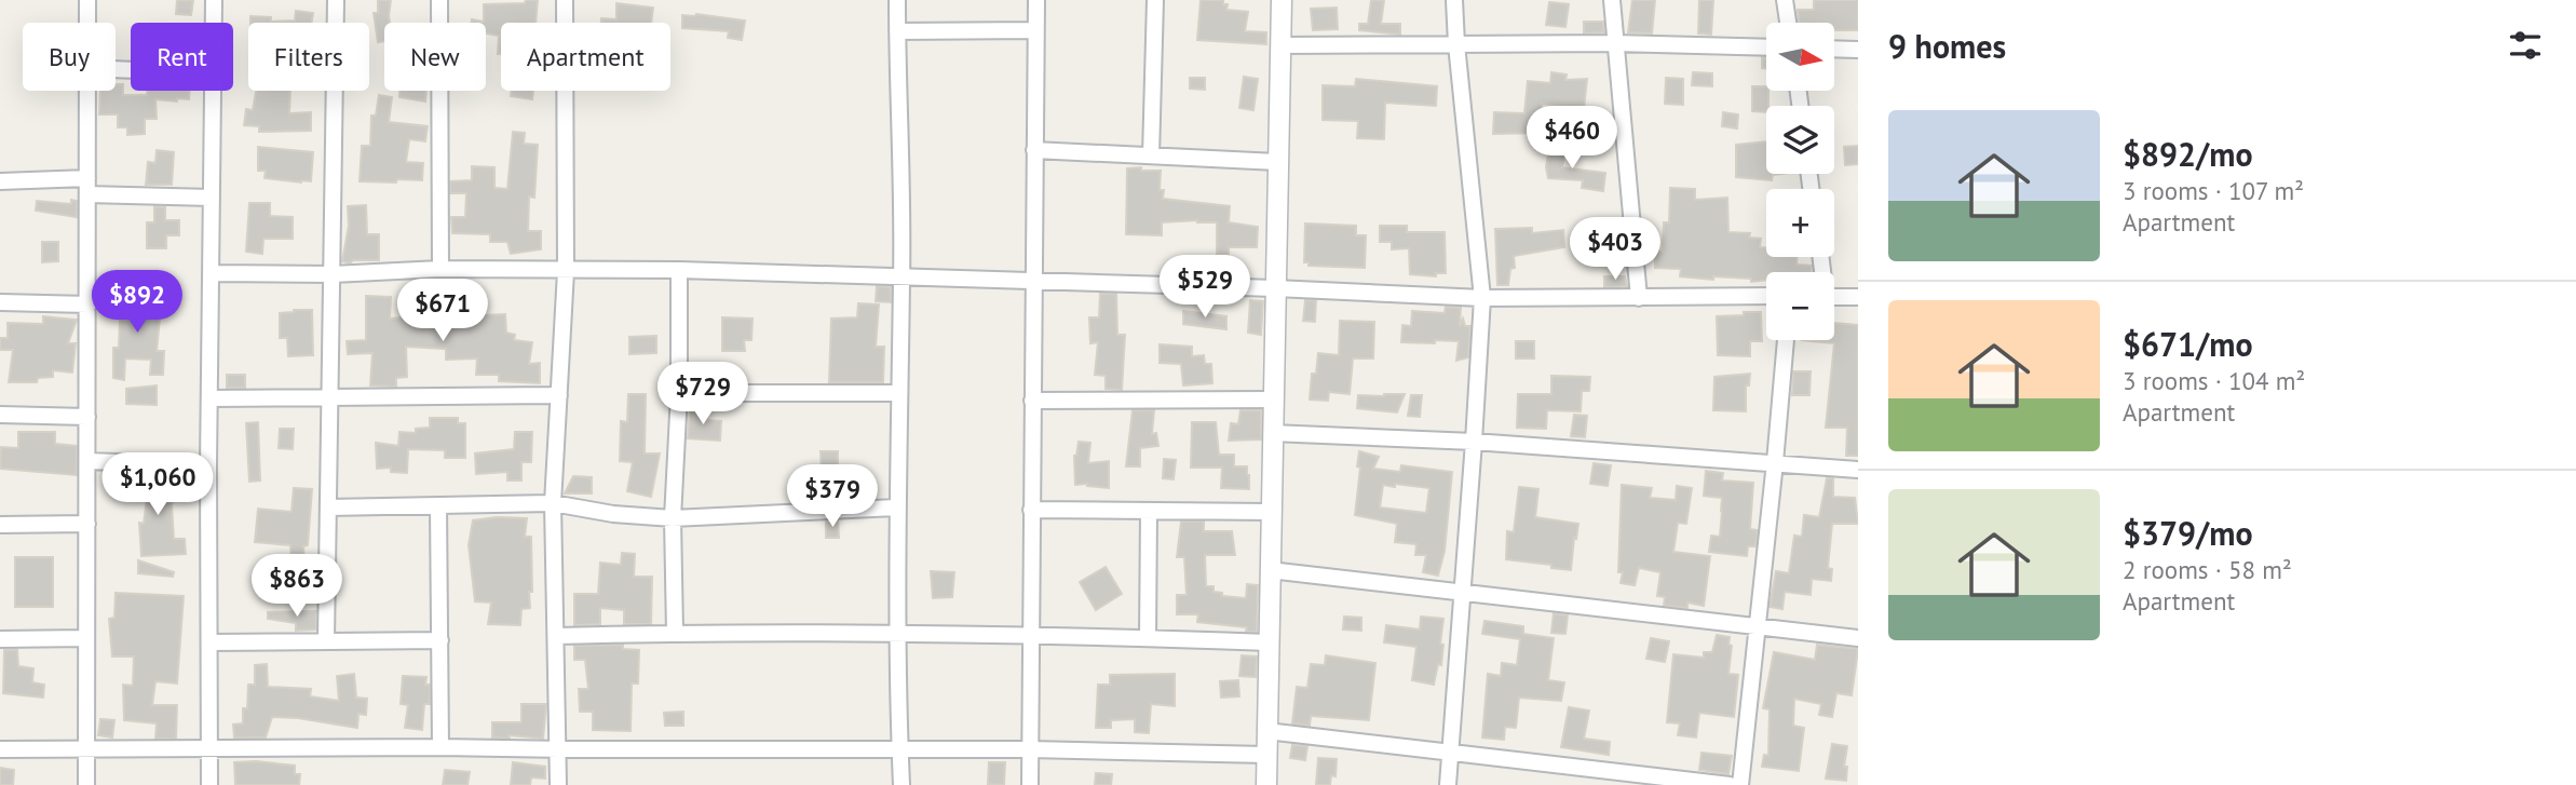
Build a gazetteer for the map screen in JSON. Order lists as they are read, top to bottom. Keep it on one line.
{"north":"right","page":{"heading":"9 homes","map_buttons":["+","−"],"chip":["Buy","Rent","Filters","New","Apartment"],"list":[{"name":"$892/mo","note":"3 rooms · 107 m² · Apartment"},{"name":"$671/mo","note":"3 rooms · 104 m² · Apartment"},{"name":"$379/mo","note":"2 rooms · 58 m² · Apartment"}],"price":["$460","$403","$529","$892","$671","$729","$1,060","$379","$863"]}}
